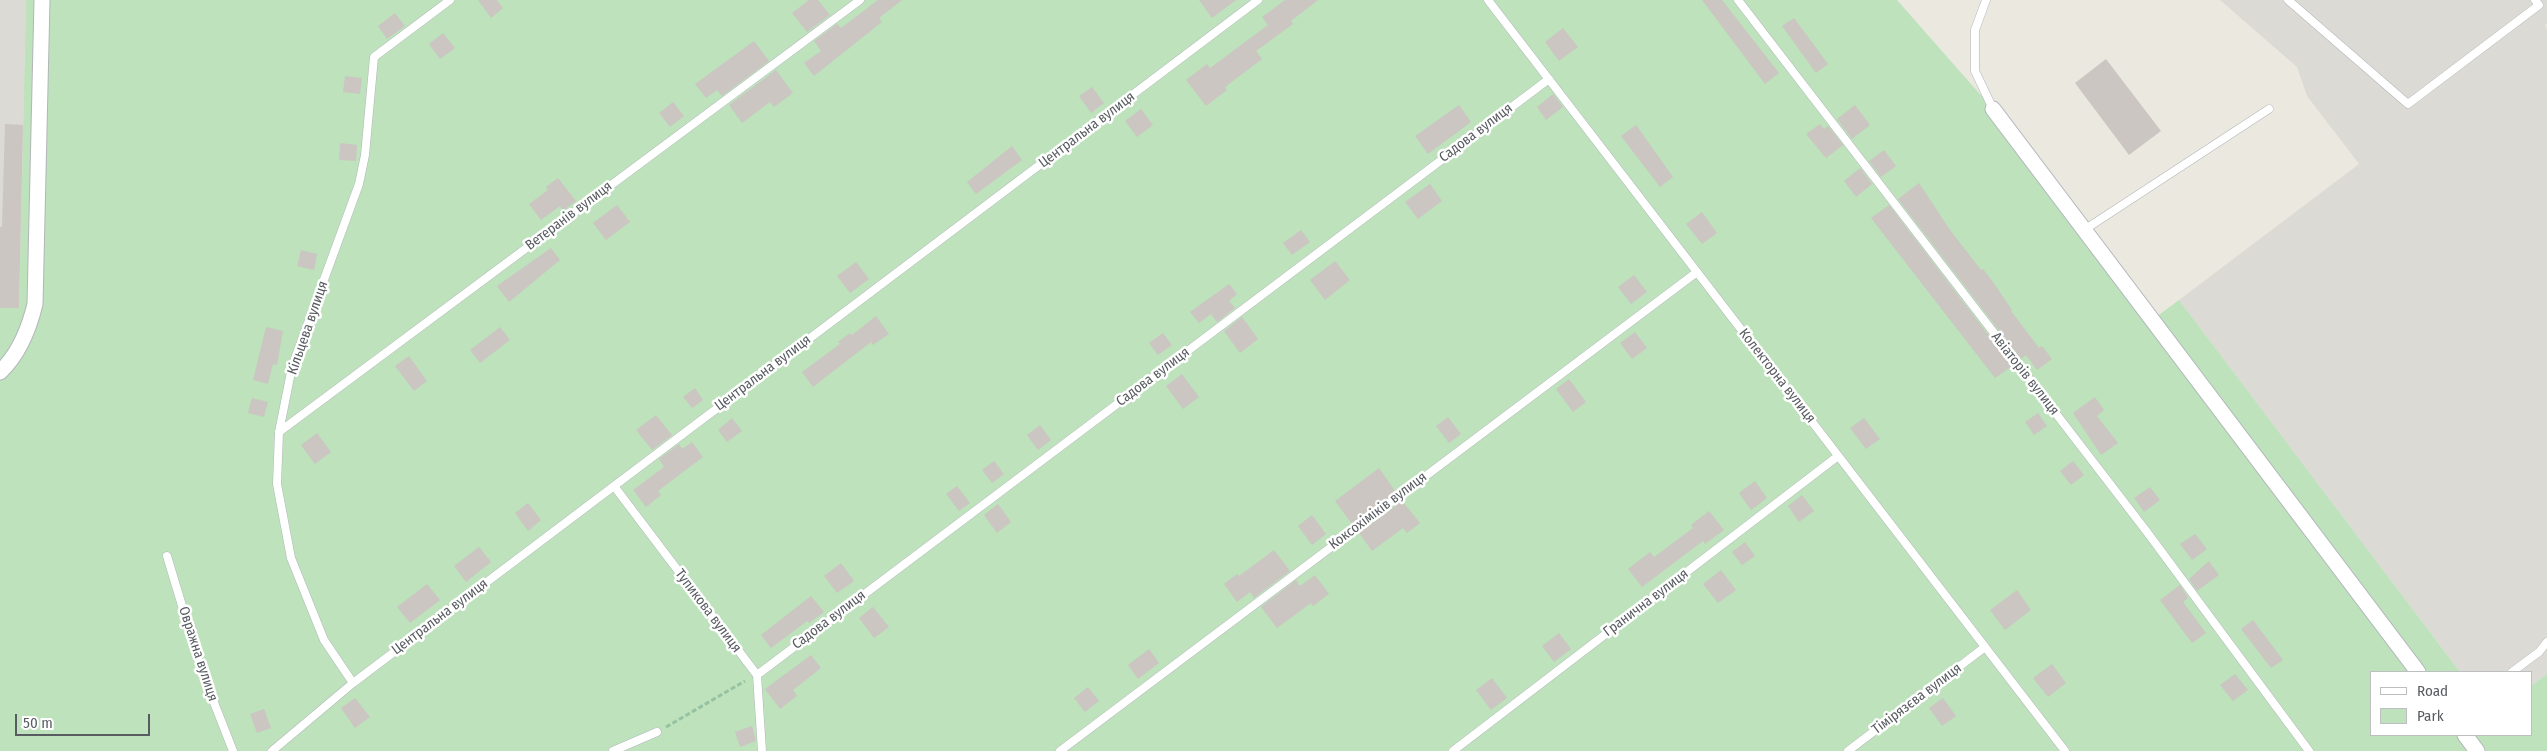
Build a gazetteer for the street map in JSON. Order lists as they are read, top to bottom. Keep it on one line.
{"streets":{"lane":["Центральна вулиця","Садова вулиця","Ветеранів вулиця","Кільцева вулиця","Авіаторів вулиця","Колекторна вулиця","Коксохіміків вулиця","Гранична вулиця","Тупикова вулиця","Овражна вулиця","Тімірязєва вулиця"]},"crossings":[["Центральна вулиця","Кільцева вулиця"],["Центральна вулиця","Тупикова вулиця"],["Садова вулиця","Колекторна вулиця"],["Садова вулиця","Тупикова вулиця"],["Ветеранів вулиця","Кільцева вулиця"],["Колекторна вулиця","Коксохіміків вулиця"],["Колекторна вулиця","Гранична вулиця"],["Колекторна вулиця","Тімірязєва вулиця"]],"legend":["Road","Park"],"scale_bar":"50 m"}
